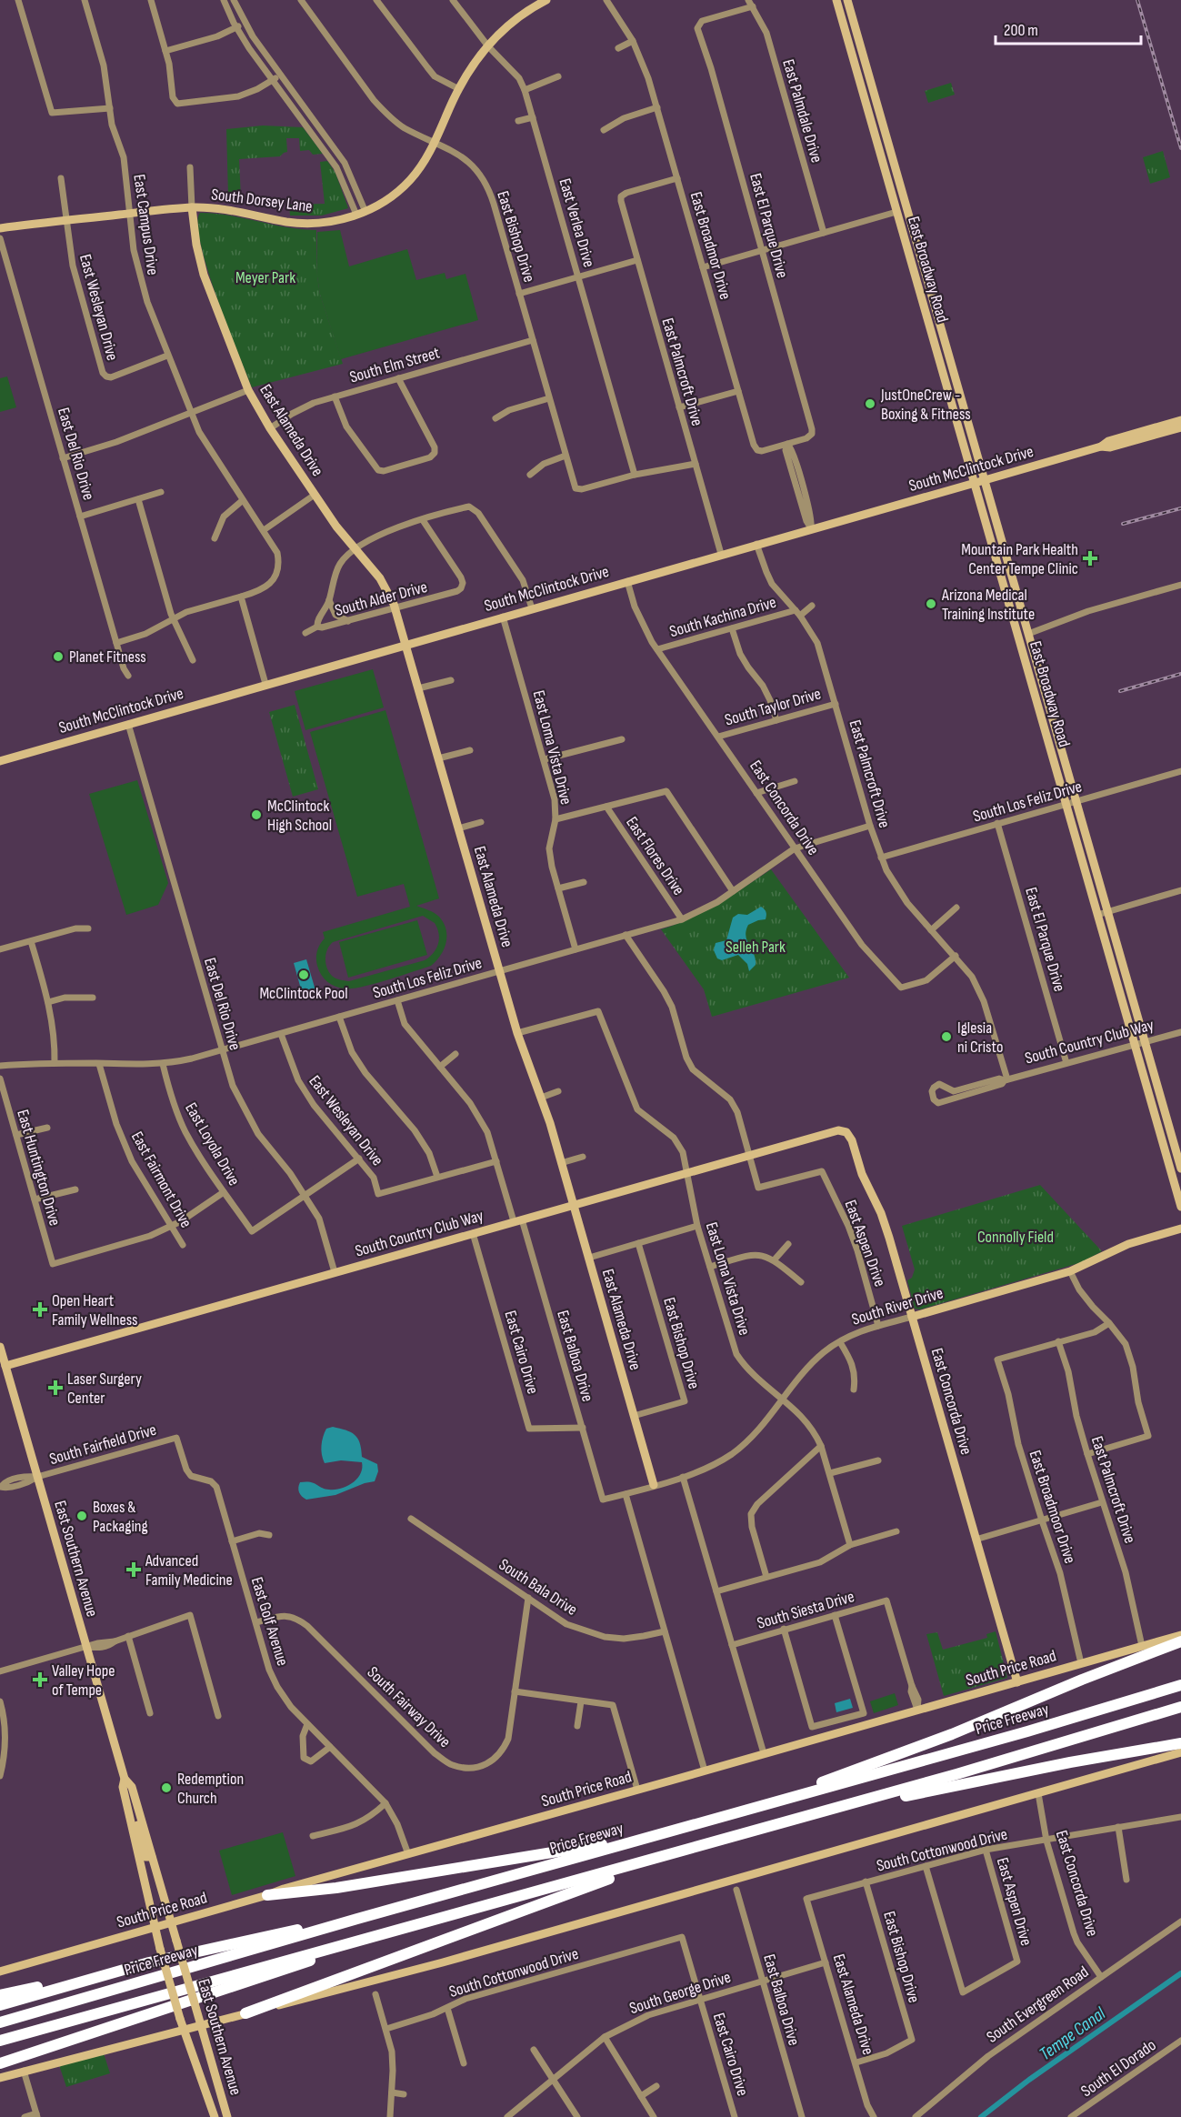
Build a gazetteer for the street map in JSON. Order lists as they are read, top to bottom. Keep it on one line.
{"streets":{"highway":["Price Freeway"],"main road":["South Dorsey Lane","East Broadway Road","East Alameda Drive","South McClintock Drive","East Concorda Drive","South Country Club Way","South River Drive","East Southern Avenue","South Price Road"],"street":["East Palmdale Drive","East Verlea Drive","East Campus Drive","East El Parque Drive","East Bishop Drive","East Broadmor Drive","East Wesleyan Drive","South Elm Street","East Palmcroft Drive","East Del Rio Drive","South Alder Drive","South Kachina Drive","South Taylor Drive","East Loma Vista Drive","South Los Feliz Drive","East Flores Drive","East Loyola Drive","East Huntington Drive","East Fairmont Drive","East Aspen Drive","East Cairo Drive","East Balboa Drive","South Fairfield Drive","East Broadmoor Drive","South Bala Drive","South Siesta Drive","East Golf Avenue","South Fairway Drive","South Cottonwood Drive","South George Drive","South Evergreen Road","South El Dorado"]},"crossings":[["East Palmdale Drive","East El Parque Drive"],["South Dorsey Lane","East Verlea Drive"],["South Dorsey Lane","East Campus Drive"],["South Dorsey Lane","East Bishop Drive"],["South Dorsey Lane","East Wesleyan Drive"],["South Dorsey Lane","East Alameda Drive"],["East Verlea Drive","East Bishop Drive"],["East Campus Drive","East Wesleyan Drive"],["East Campus Drive","East Del Rio Drive"],["East El Parque Drive","East Broadmor Drive"],["East El Parque Drive","South Los Feliz Drive"],["East El Parque Drive","South Country Club Way"],["East Bishop Drive","South Elm Street"],["East Bishop Drive","East Alameda Drive"],["East Bishop Drive","South Cottonwood Drive"],["East Broadmor Drive","East Palmcroft Drive"],["East Broadway Road","South McClintock Drive"],["East Broadway Road","South Los Feliz Drive"],["East Broadway Road","South Country Club Way"],["East Wesleyan Drive","South Los Feliz Drive"],["South Elm Street","East Alameda Drive"],["East Palmcroft Drive","South McClintock Drive"],["East Palmcroft Drive","South Kachina Drive"],["East Palmcroft Drive","South Taylor Drive"],["East Palmcroft Drive","South Los Feliz Drive"],["East Palmcroft Drive","East Concorda Drive"],["East Palmcroft Drive","South Country Club Way"],["East Palmcroft Drive","East Broadmoor Drive"],["East Palmcroft Drive","South Price Road"],["East Alameda Drive","South McClintock Drive"],["East Alameda Drive","South Alder Drive"],["East Alameda Drive","East Loma Vista Drive"],["East Alameda Drive","South Los Feliz Drive"],["East Alameda Drive","South Country Club Way"],["East Alameda Drive","South River Drive"],["East Alameda Drive","South Cottonwood Drive"],["East Alameda Drive","South George Drive"],["East Del Rio Drive","South McClintock Drive"],["East Del Rio Drive","South Los Feliz Drive"],["East Del Rio Drive","South Country Club Way"],["East Del Rio Drive","East Loyola Drive"],["South McClintock Drive","East Loma Vista Drive"],["South McClintock Drive","East Concorda Drive"],["South Kachina Drive","East Concorda Drive"],["South Taylor Drive","East Concorda Drive"],["East Loma Vista Drive","South Los Feliz Drive"],["East Loma Vista Drive","South Country Club Way"],["East Loma Vista Drive","South River Drive"],["South Los Feliz Drive","East Concorda Drive"],["South Los Feliz Drive","East Flores Drive"],["South Los Feliz Drive","East Loyola Drive"],["South Los Feliz Drive","East Fairmont Drive"],["South Los Feliz Drive","East Balboa Drive"],["East Concorda Drive","South Country Club Way"],["East Concorda Drive","South River Drive"],["East Concorda Drive","South Price Road"],["East Concorda Drive","South Cottonwood Drive"],["East Concorda Drive","South Evergreen Road"],["South Country Club Way","East Aspen Drive"],["South Country Club Way","East Cairo Drive"],["South Country Club Way","East Balboa Drive"],["South Country Club Way","East Southern Avenue"],["East Huntington Drive","East Fairmont Drive"],["East Aspen Drive","South River Drive"],["East Aspen Drive","South Cottonwood Drive"],["South River Drive","East Balboa Drive"],["East Cairo Drive","East Balboa Drive"],["East Cairo Drive","South Cottonwood Drive"],["East Cairo Drive","South George Drive"],["East Balboa Drive","South George Drive"],["South Fairfield Drive","East Southern Avenue"],["South Fairfield Drive","East Golf Avenue"],["East Broadmoor Drive","South Price Road"],["East Southern Avenue","South Price Road"],["South Bala Drive","South Fairway Drive"],["South Siesta Drive","South Price Road"],["East Golf Avenue","South Price Road"],["East Golf Avenue","South Fairway Drive"]],"water":["Tempe Canal"],"parks":["Meyer Park","Selleh Park","Connolly Field"],"places":{"other":["JustOneCrew - Boxing & Fitness","Arizona Medical Training Institute","Planet Fitness","McClintock High School","McClintock Pool","Iglesia ni Cristo","Boxes & Packaging","Redemption Church"],"health":["Mountain Park Health Center Tempe Clinic","Open Heart Family Wellness","Laser Surgery Center","Advanced Family Medicine","Valley Hope of Tempe"]},"scale_bar":"200 m"}
